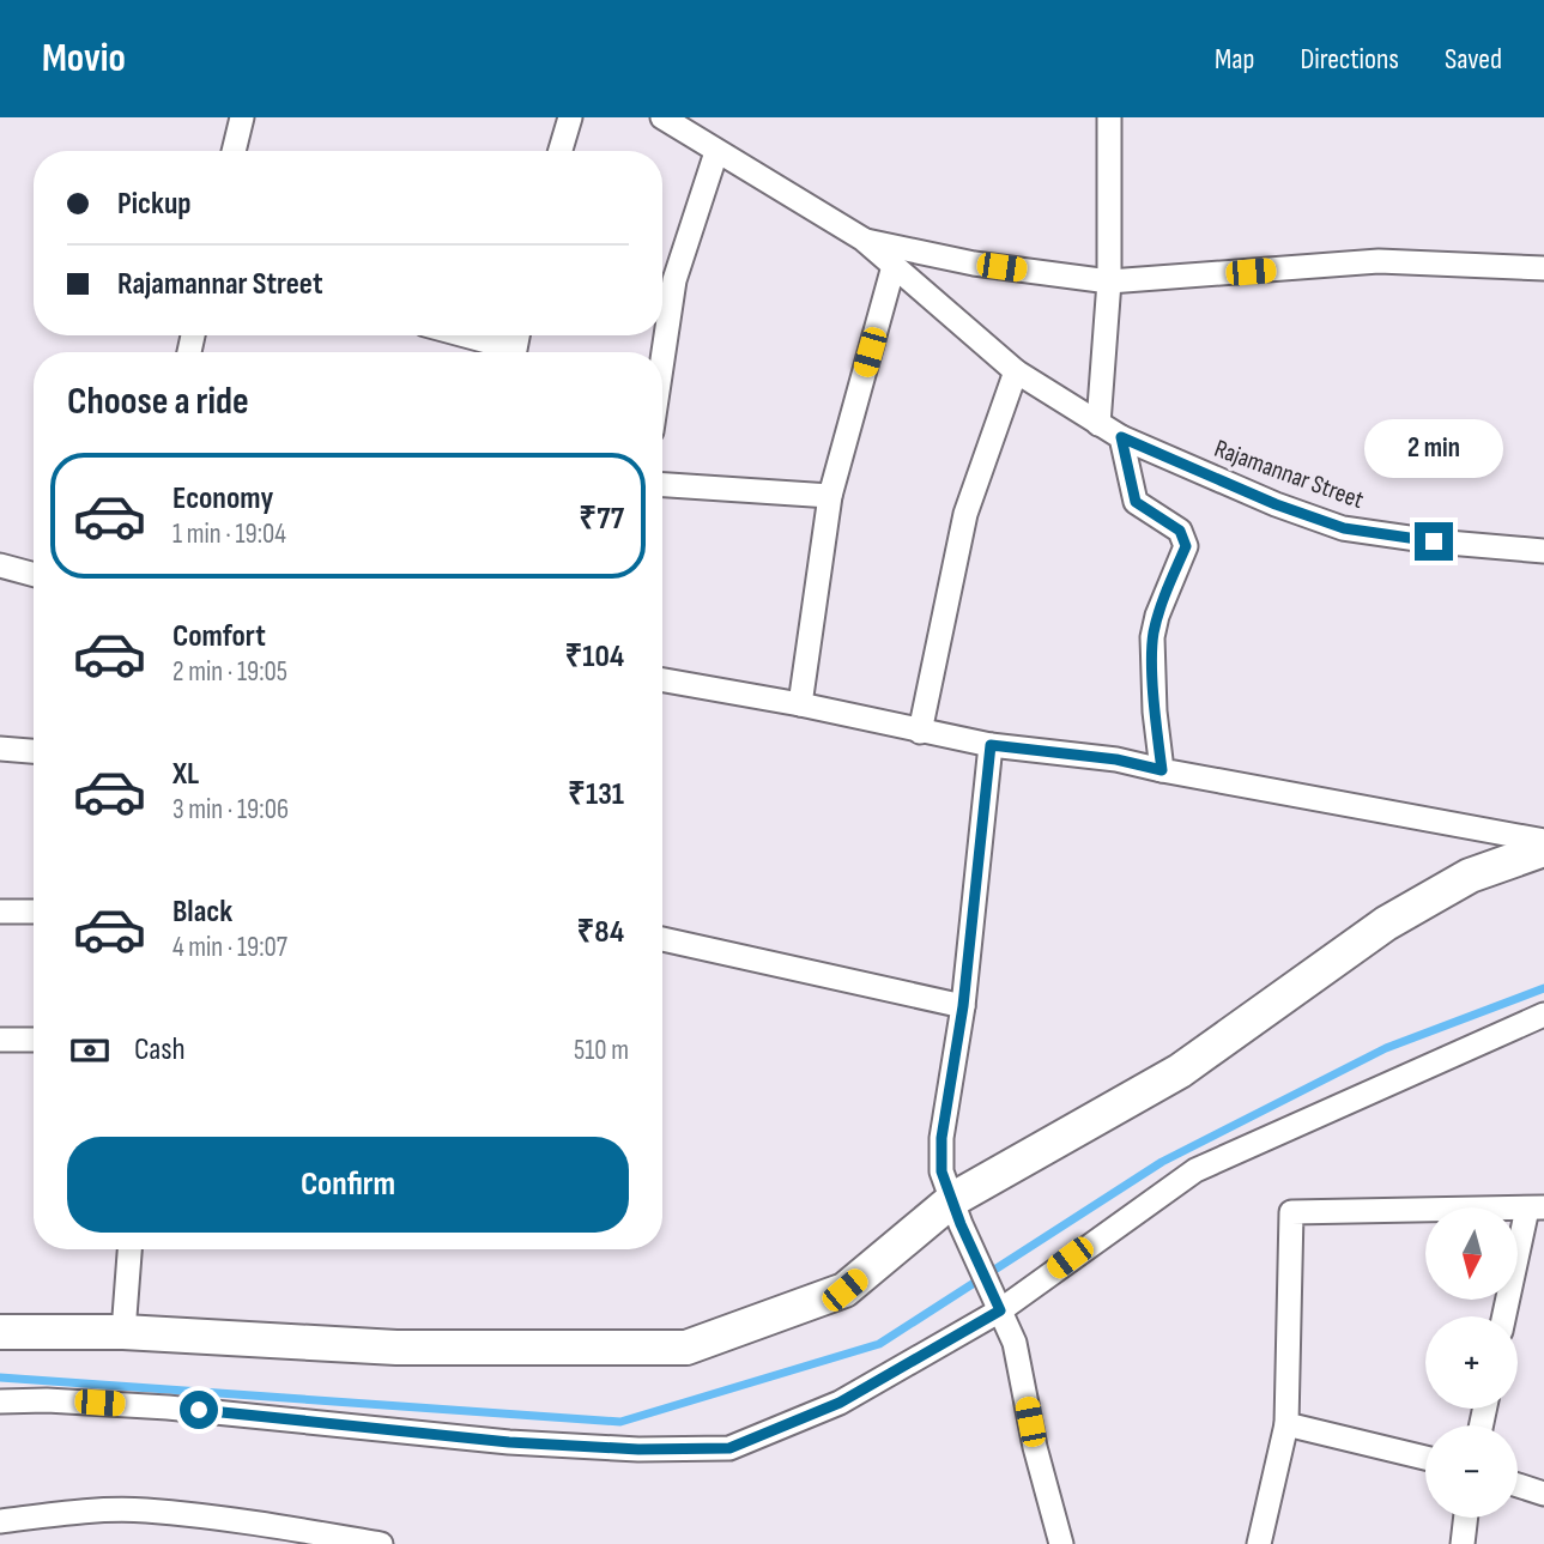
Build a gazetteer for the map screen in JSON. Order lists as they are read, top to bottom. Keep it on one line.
{"streets":{"street":["Rajamannar Street"]},"north":"bottom","page":{"header":"Movio","nav":["Map","Directions","Saved"],"banner":["Pickup","Rajamannar Street"],"heading":"Choose a ride","bubble":"2 min","list":[{"name":"Economy","note":"1 min · 19:04","value":"₹77"},{"name":"Comfort","note":"2 min · 19:05","value":"₹104"},{"name":"XL","note":"3 min · 19:06","value":"₹131"},{"name":"Black","note":"4 min · 19:07","value":"₹84"}],"pay":["Cash","510 m"],"buttons":"Confirm","map_buttons":["+","−"]}}
